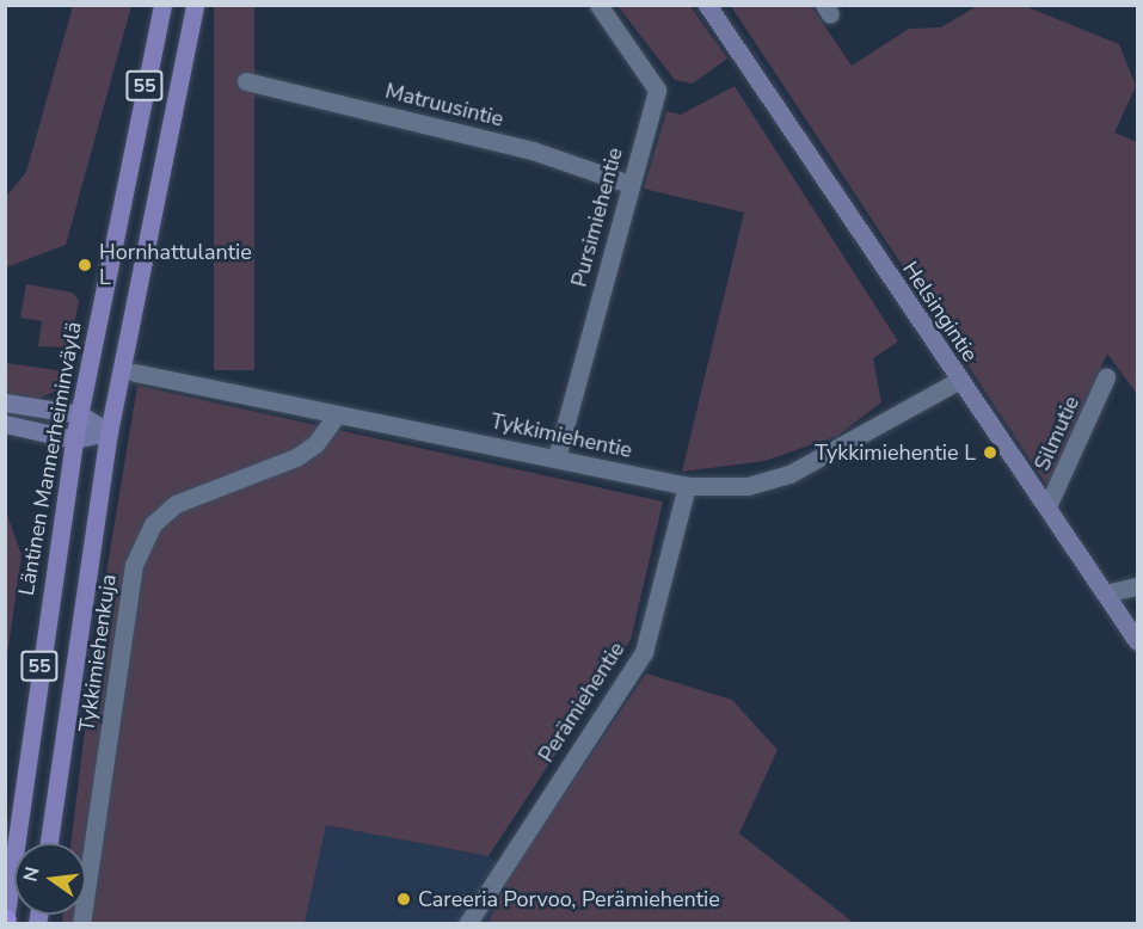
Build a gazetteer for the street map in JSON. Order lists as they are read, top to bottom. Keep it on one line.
{"streets":{"main road":["55","Helsingintie","Läntinen Mannerheiminväylä"],"street":["Matruusintie","Pursimiehentie","Silmutie","Tykkimiehentie","Tykkimiehenkuja","Perämiehentie"]},"crossings":[["Matruusintie","Pursimiehentie"],["Pursimiehentie","Tykkimiehentie"],["Helsingintie","Silmutie"],["Helsingintie","Tykkimiehentie"],["Tykkimiehentie","Tykkimiehenkuja"],["Tykkimiehentie","Perämiehentie"]],"places":["Hornhattulantie L","Tykkimiehentie L","Careeria Porvoo, Perämiehentie"],"north":"left"}
